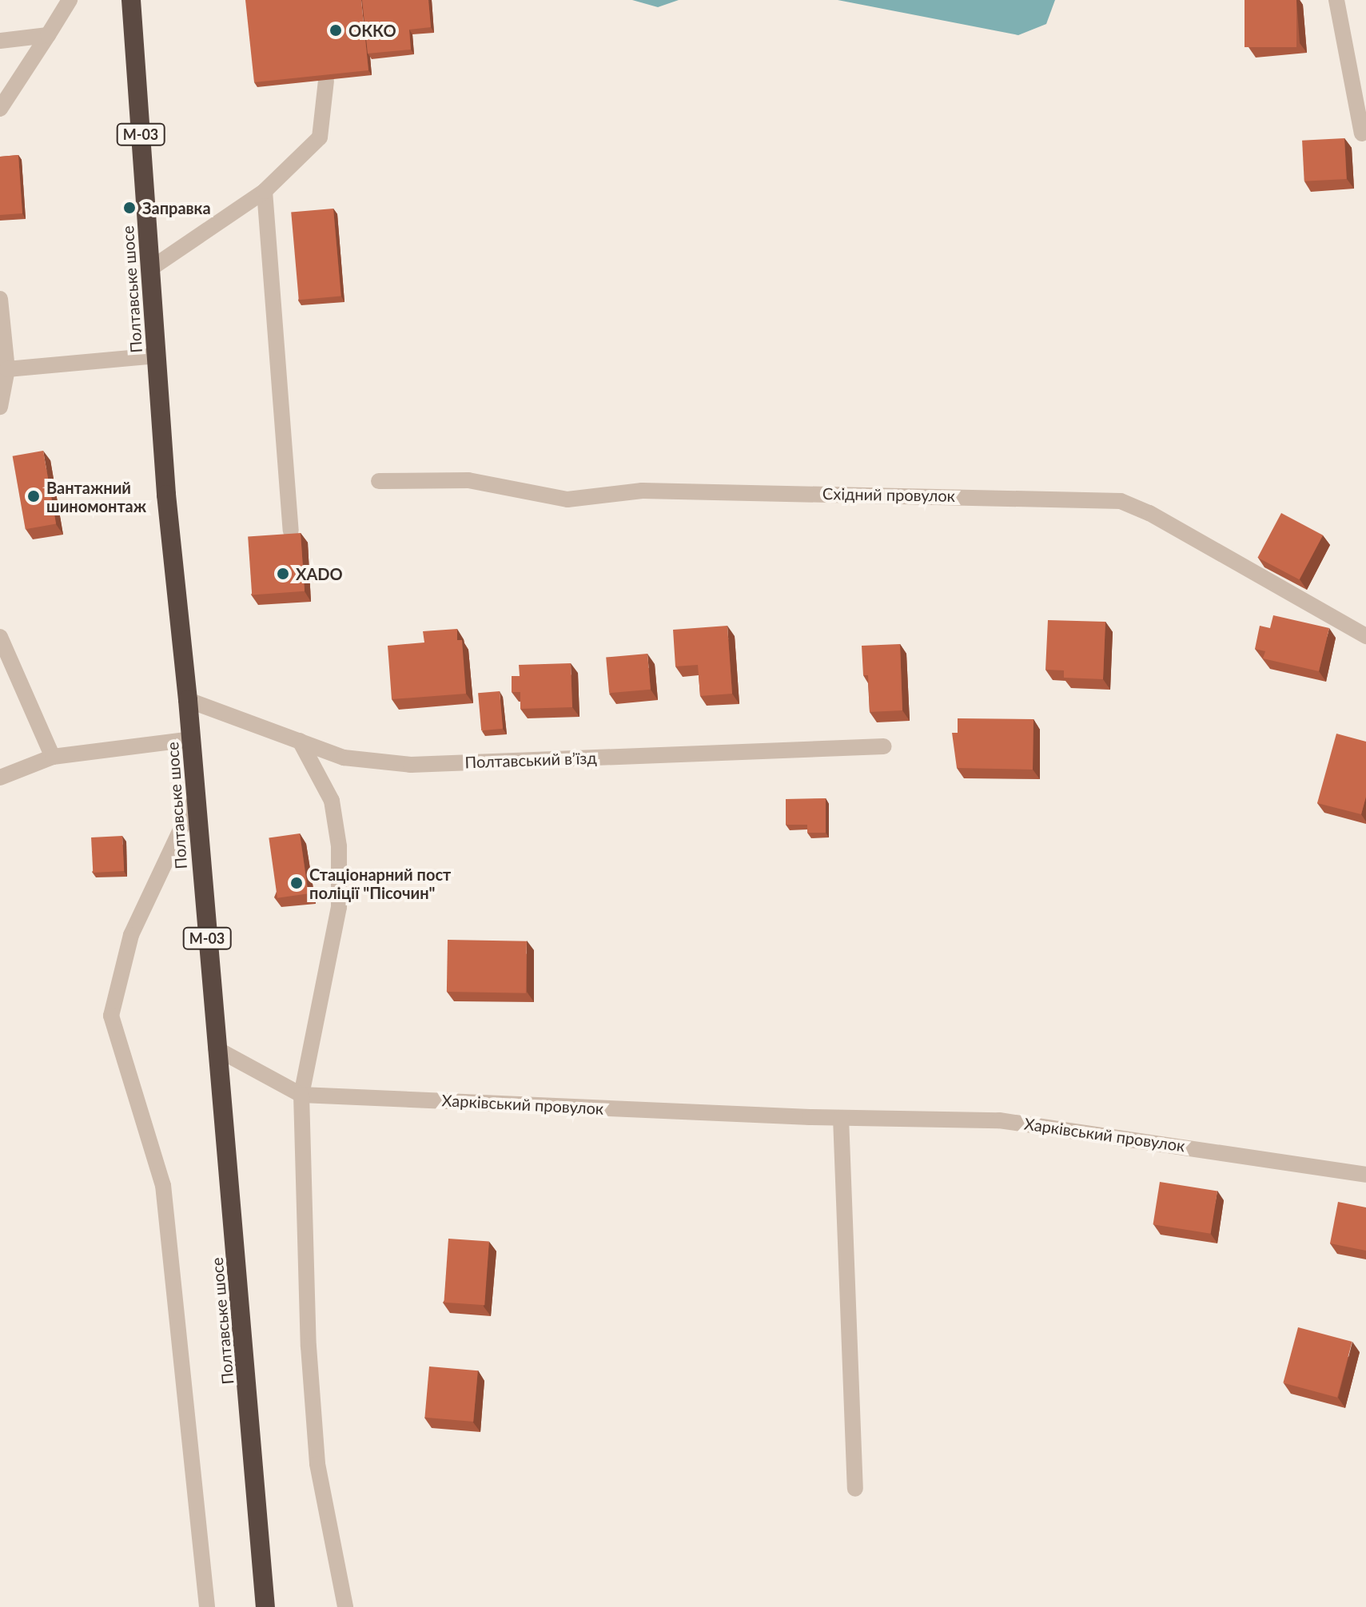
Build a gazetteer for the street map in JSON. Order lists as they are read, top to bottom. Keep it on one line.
{"streets":{"highway":["М-03","Полтавське шосе"],"street":["Східний провулок","Полтавський в’їзд","Харківський провулок"]},"crossings":[["Полтавське шосе","Полтавський в’їзд"],["Полтавське шосе","Харківський провулок"]],"places":["ОККО","Заправка","Вантажний шиномонтаж","XADO","Стаціонарний пост поліції \"Пісочин\""]}
